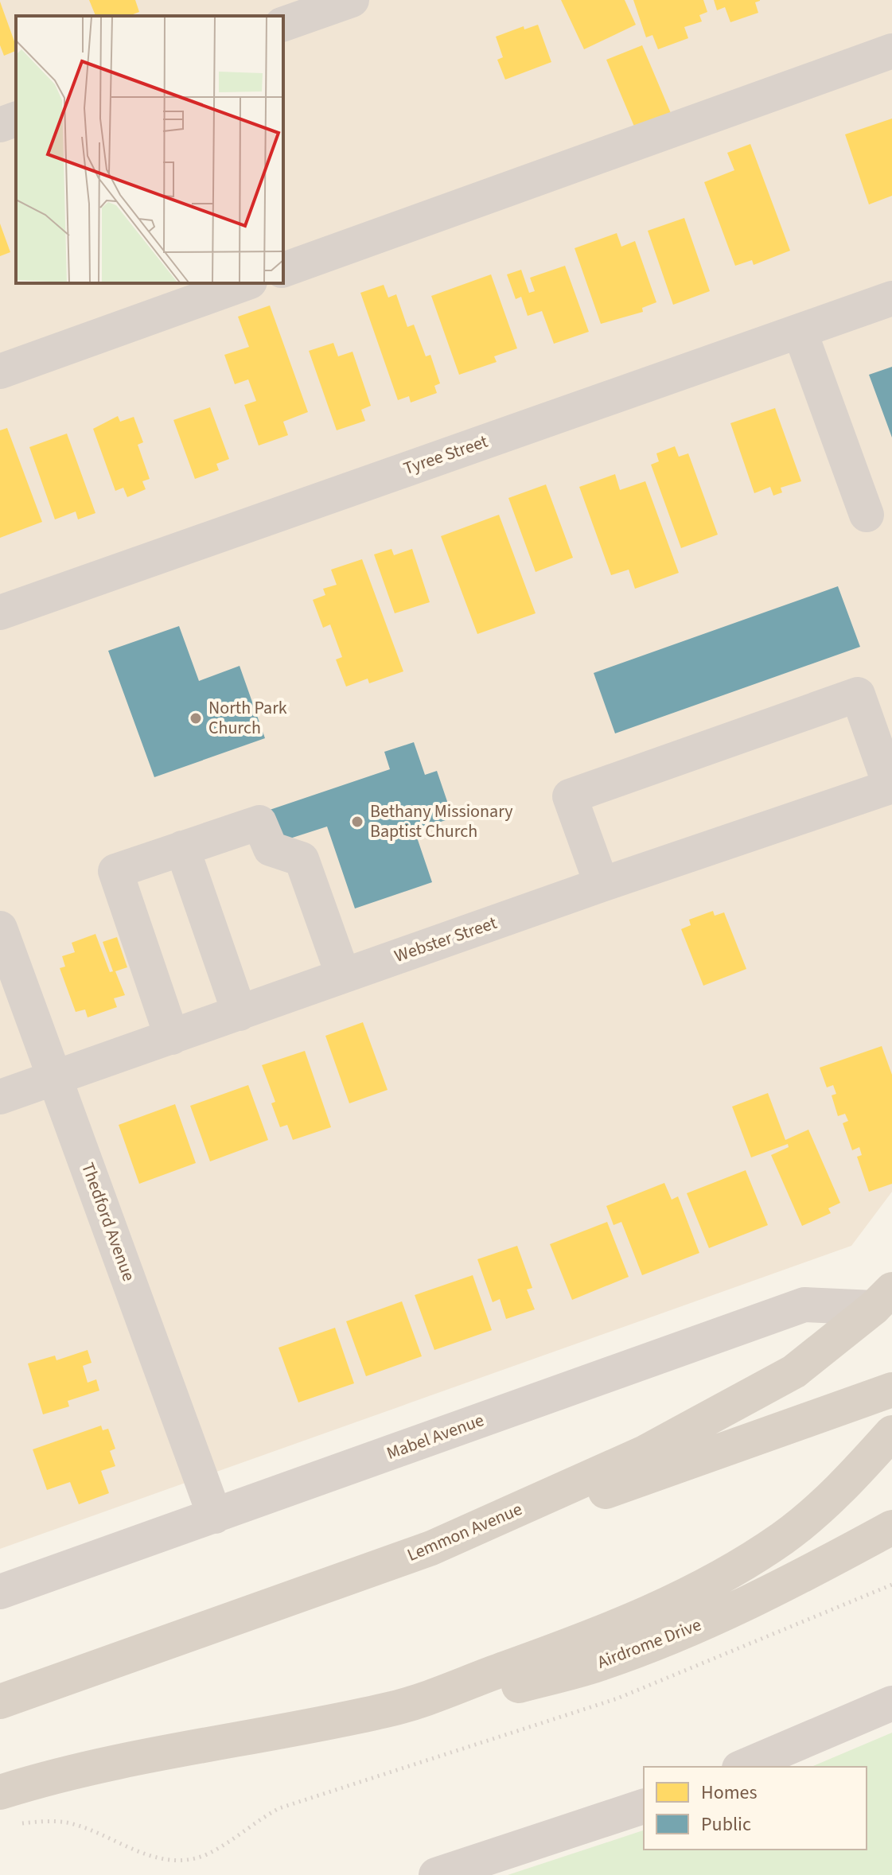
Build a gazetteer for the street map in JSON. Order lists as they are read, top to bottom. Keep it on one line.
{"streets":{"main road":["Lemmon Avenue","Airdrome Drive"],"street":["Tyree Street","Webster Street","Thedford Avenue","Mabel Avenue"]},"crossings":[["Webster Street","Thedford Avenue"],["Thedford Avenue","Mabel Avenue"],["Mabel Avenue","Lemmon Avenue"]],"places":["North Park Church","Bethany Missionary Baptist Church"],"legend":["Homes","Public"]}
